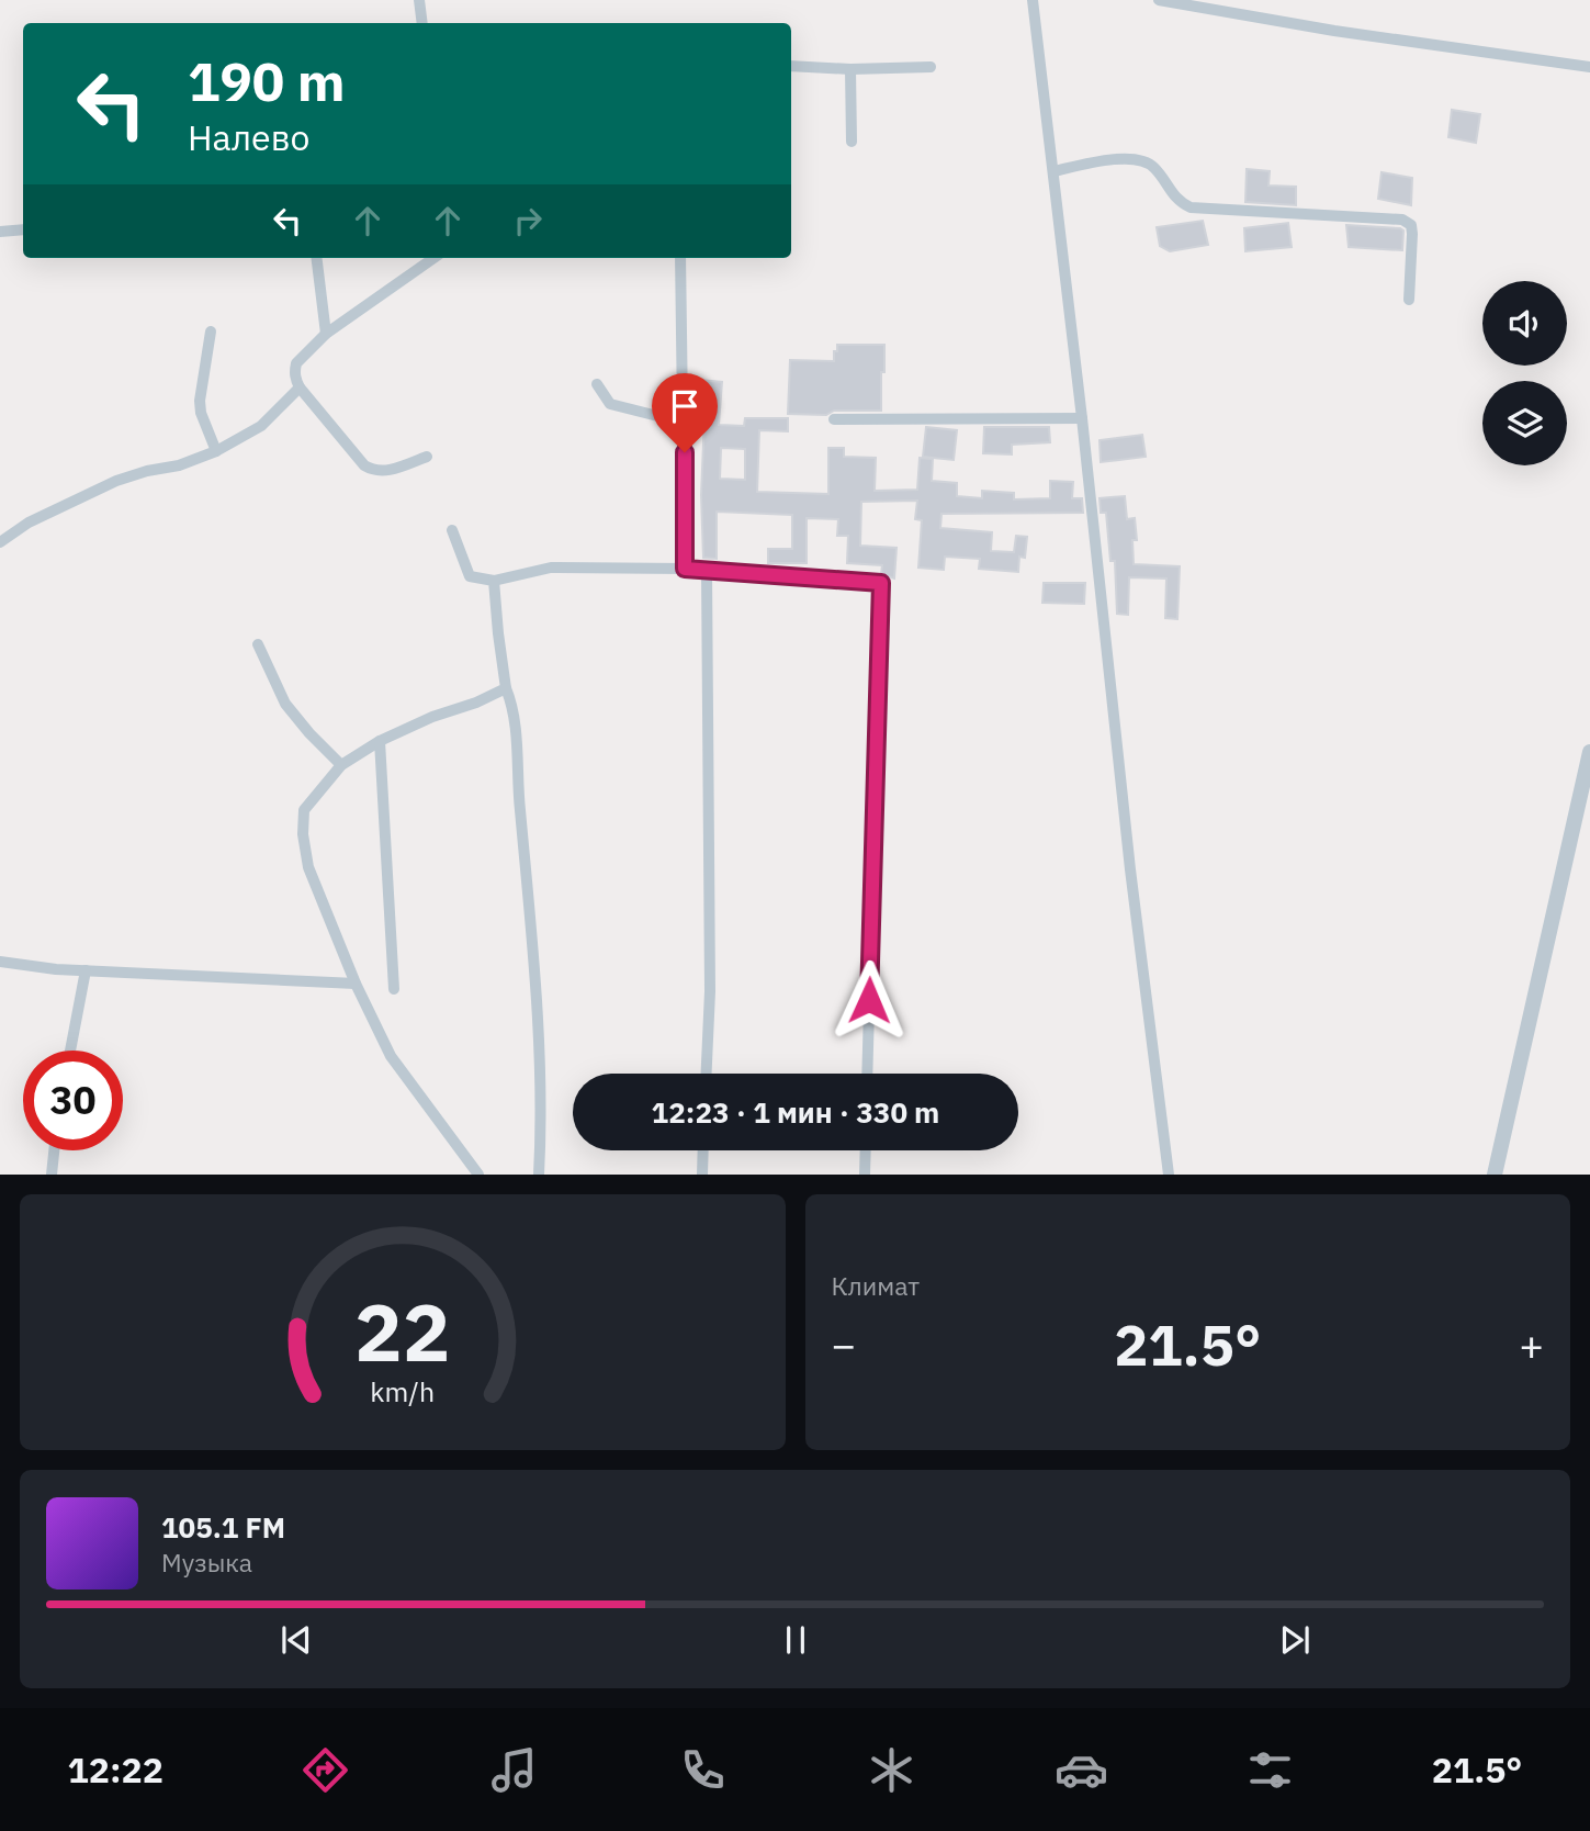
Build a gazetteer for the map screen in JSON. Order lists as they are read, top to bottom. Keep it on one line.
{"page":{"turn":["190 m","Налево"],"limit":"30","trip":"12:23 · 1 мин · 330 m","tile":"Климат","heat":["−","21.5°","+"],"song":["105.1 FM","Музыка"],"tabs":["12:22","21.5°"],"gauge":["22","km/h"]}}
